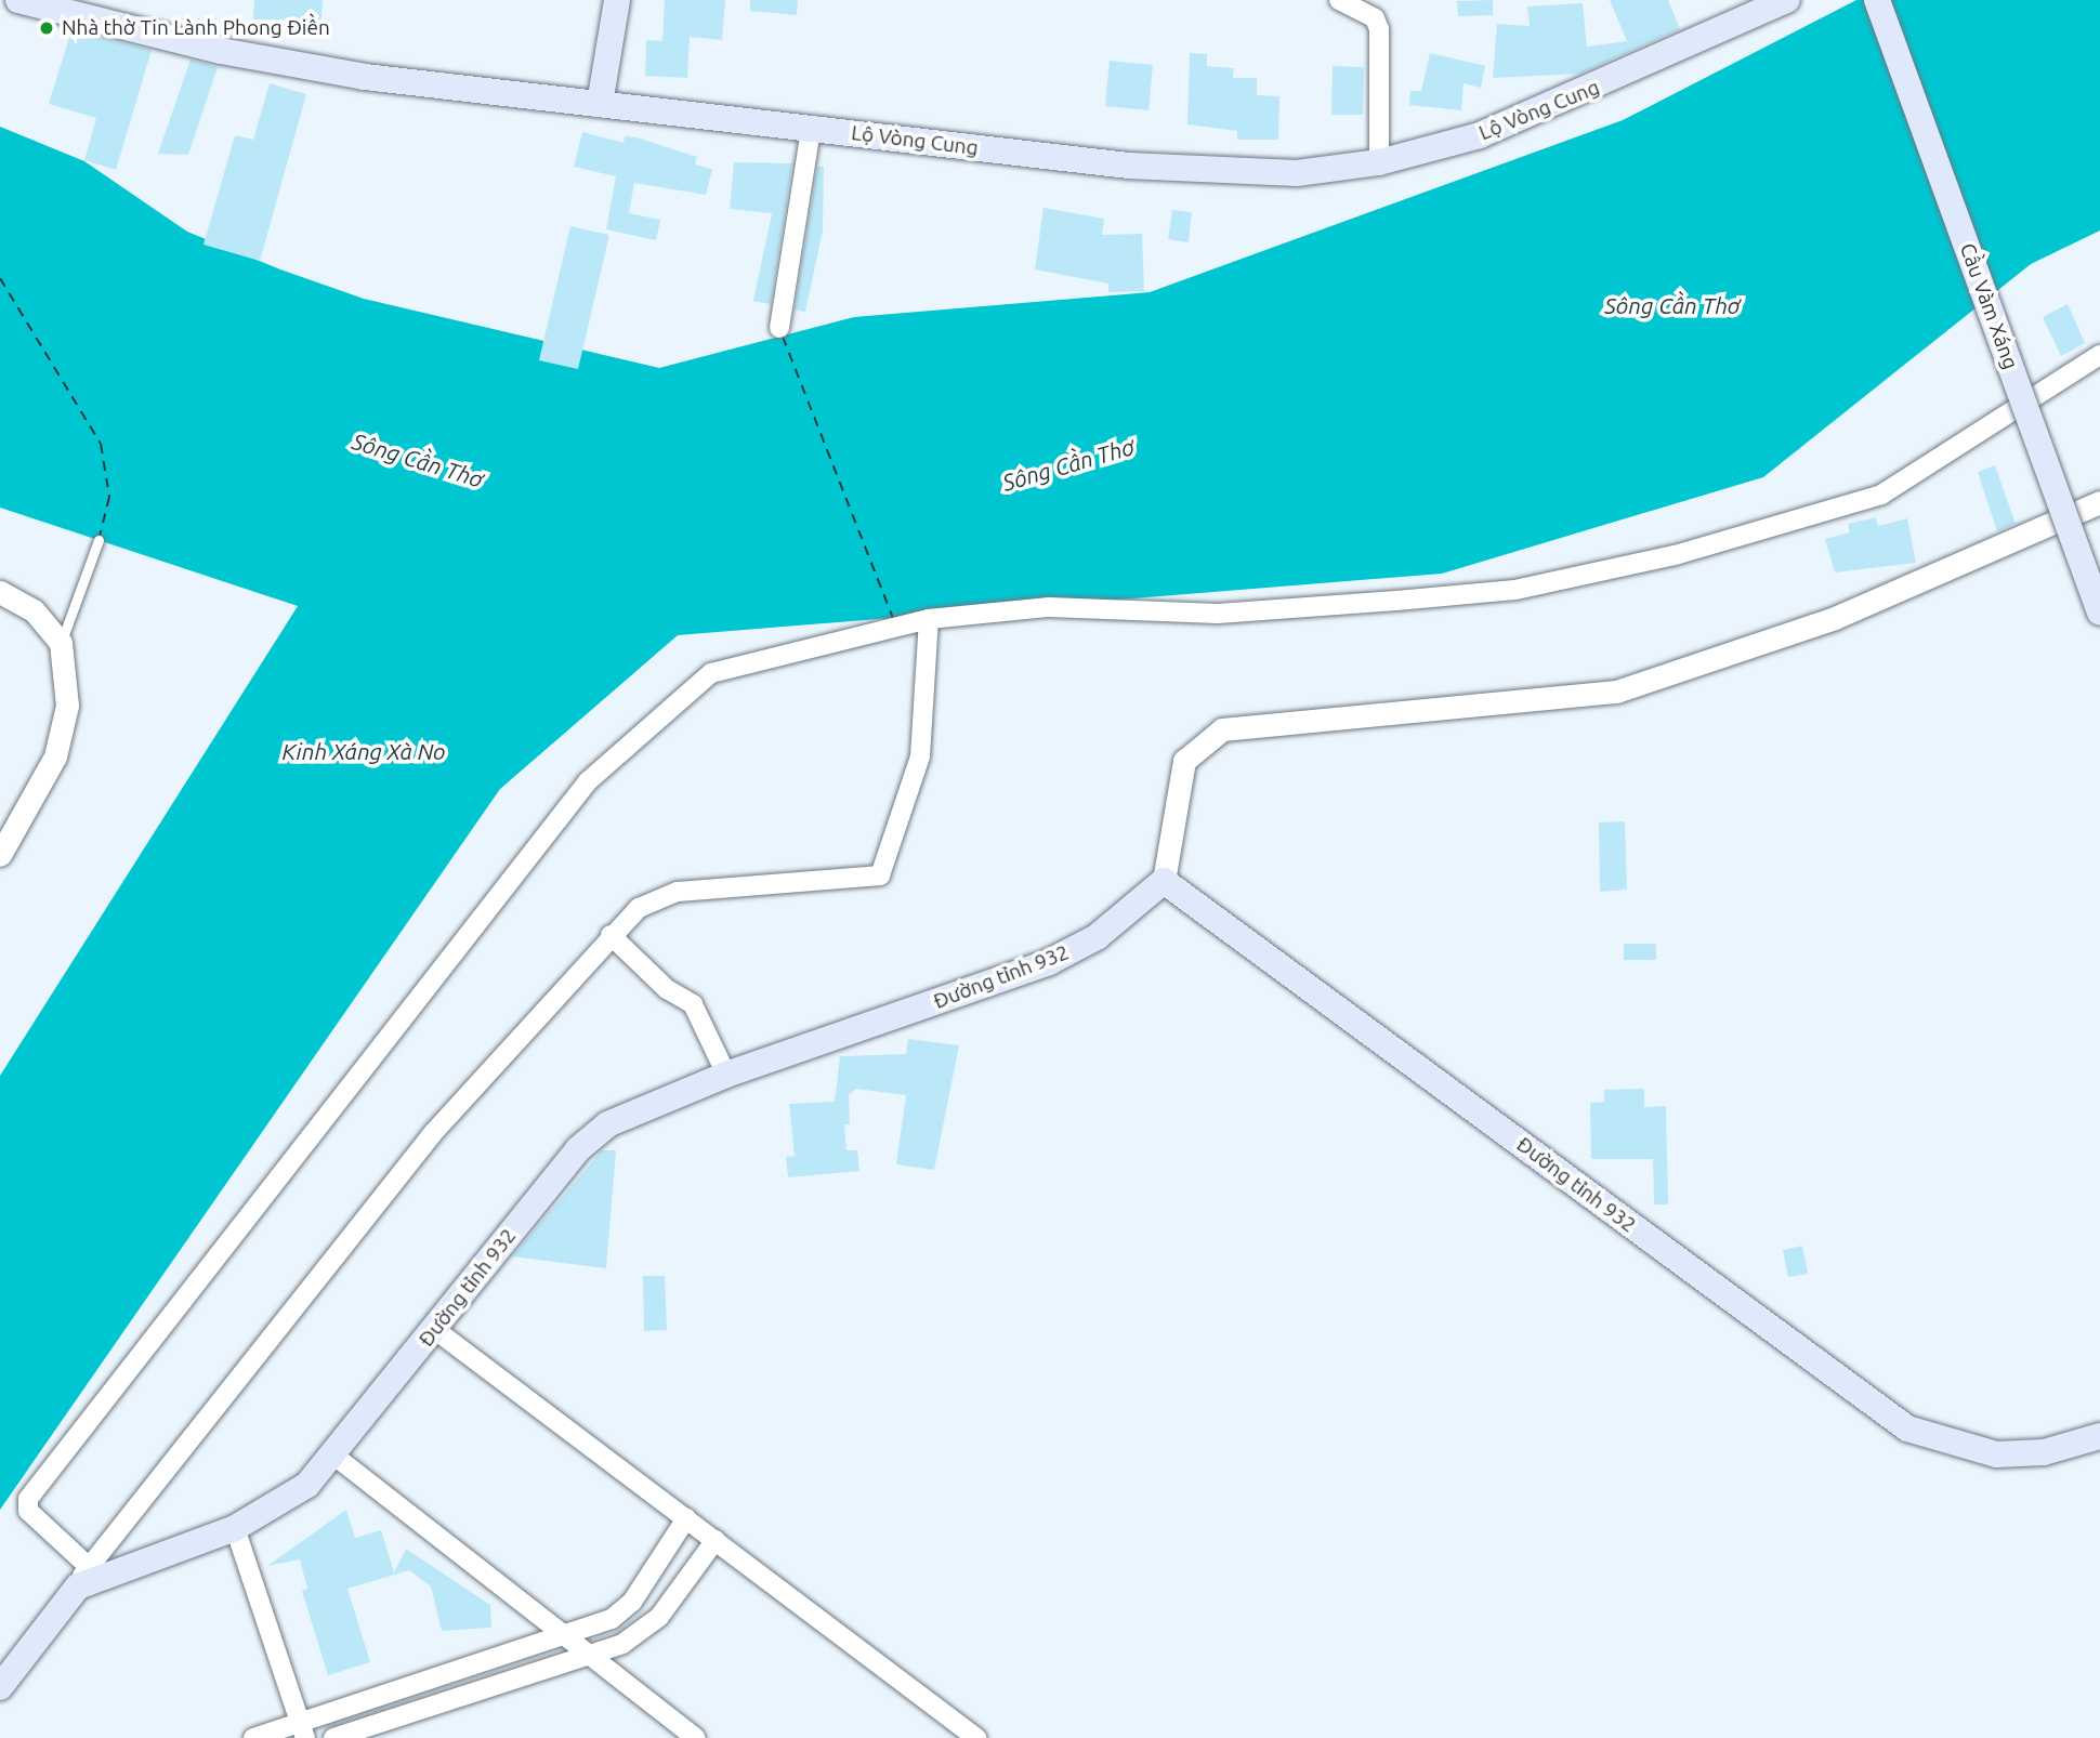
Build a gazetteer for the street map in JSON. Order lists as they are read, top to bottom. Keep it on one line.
{"streets":{"main road":["Lộ Vòng Cung","Cầu Vàm Xáng","Đường tỉnh 932"]},"water":["Sông Cần Thơ","Kinh Xáng Xà No"],"places":["Nhà thờ Tin Lành Phong Điền"]}
